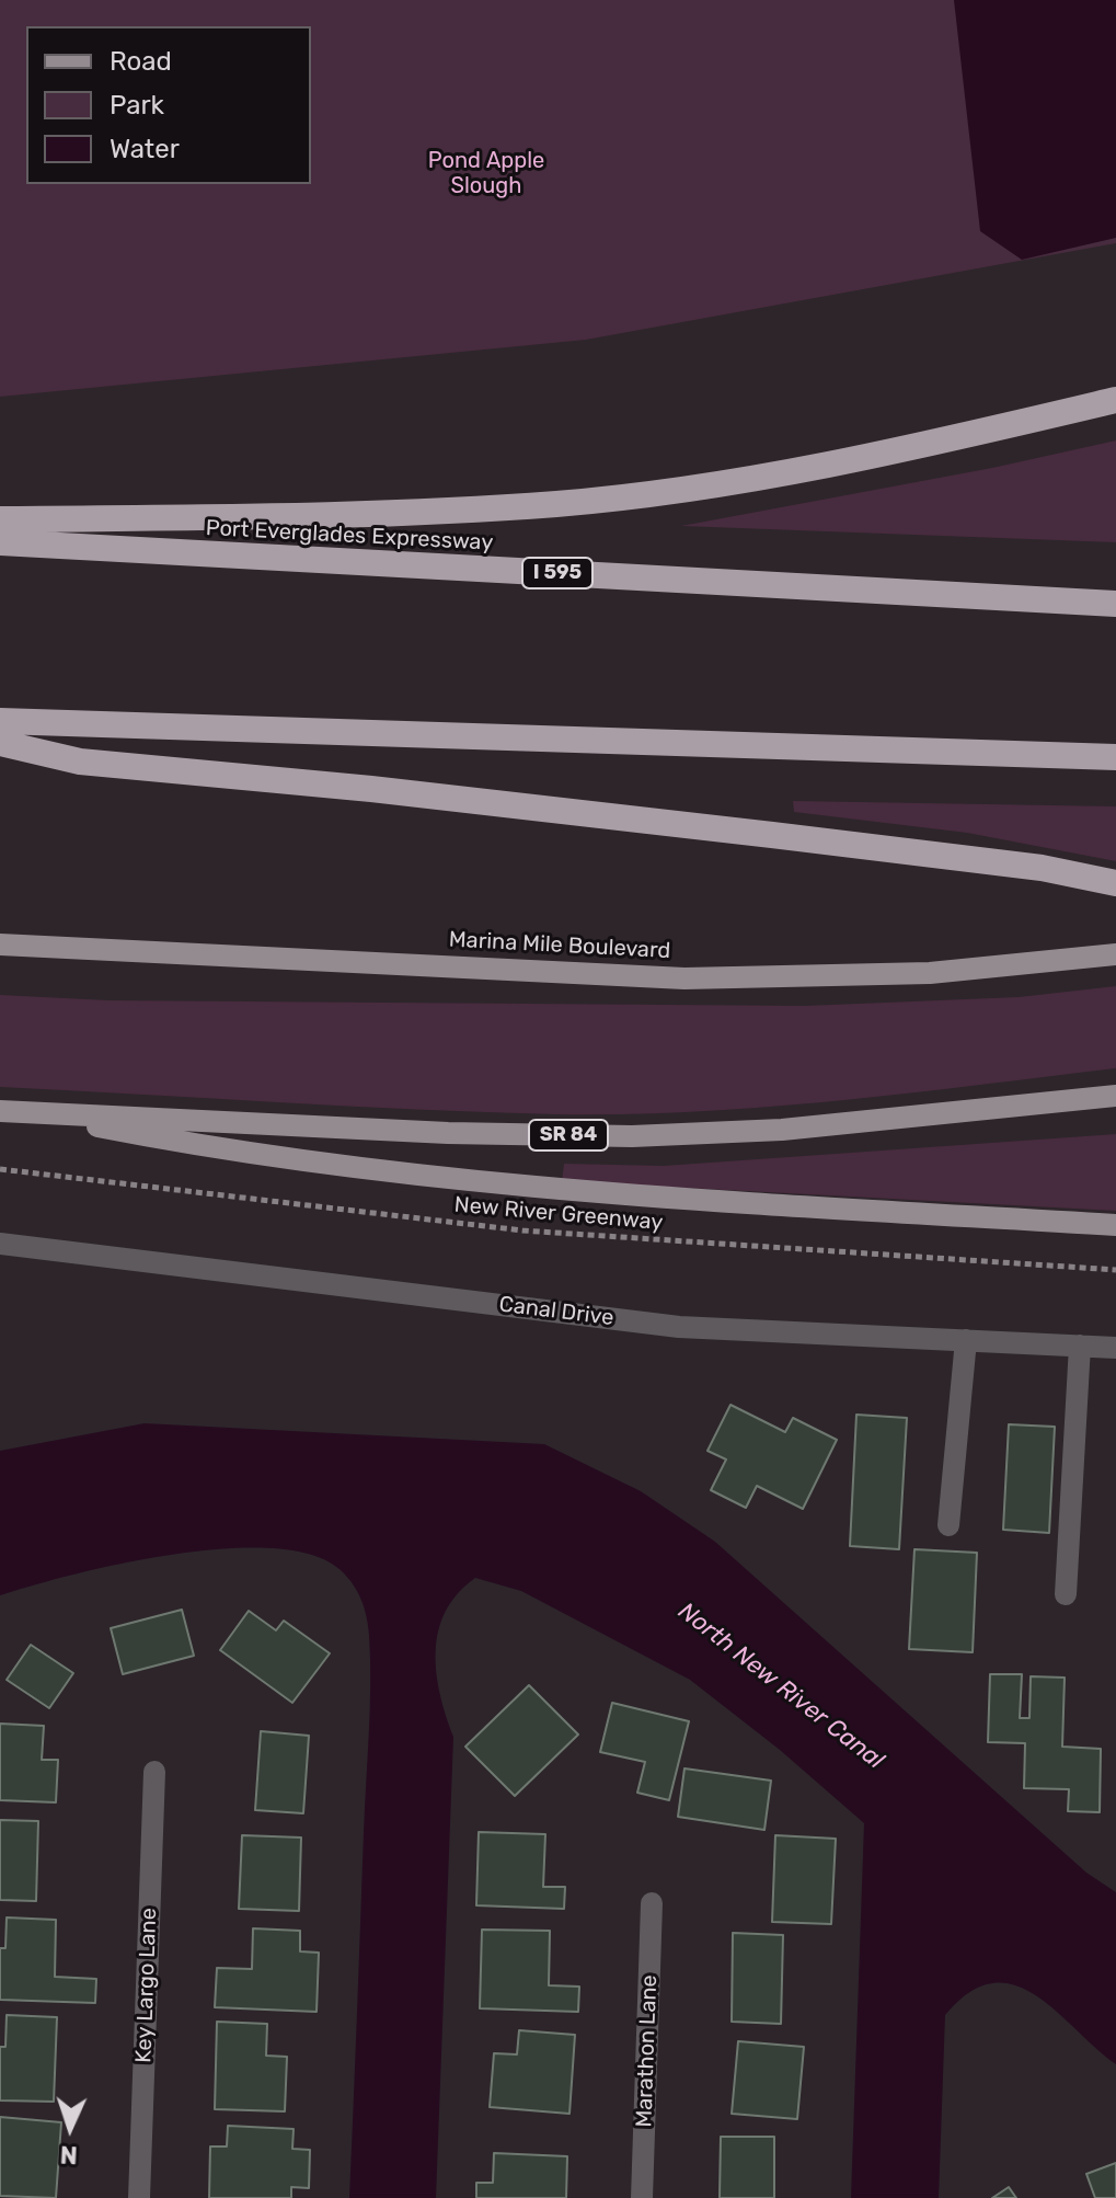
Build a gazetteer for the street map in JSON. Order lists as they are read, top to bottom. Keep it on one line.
{"streets":{"highway":["Port Everglades Expressway","I 595"],"main road":["Marina Mile Boulevard","SR 84"],"street":["Canal Drive","Key Largo Lane","Marathon Lane"],"path":["New River Greenway"]},"water":["North New River Canal"],"parks":["Pond Apple Slough"],"legend":["Road","Park","Water"],"north":"bottom"}
